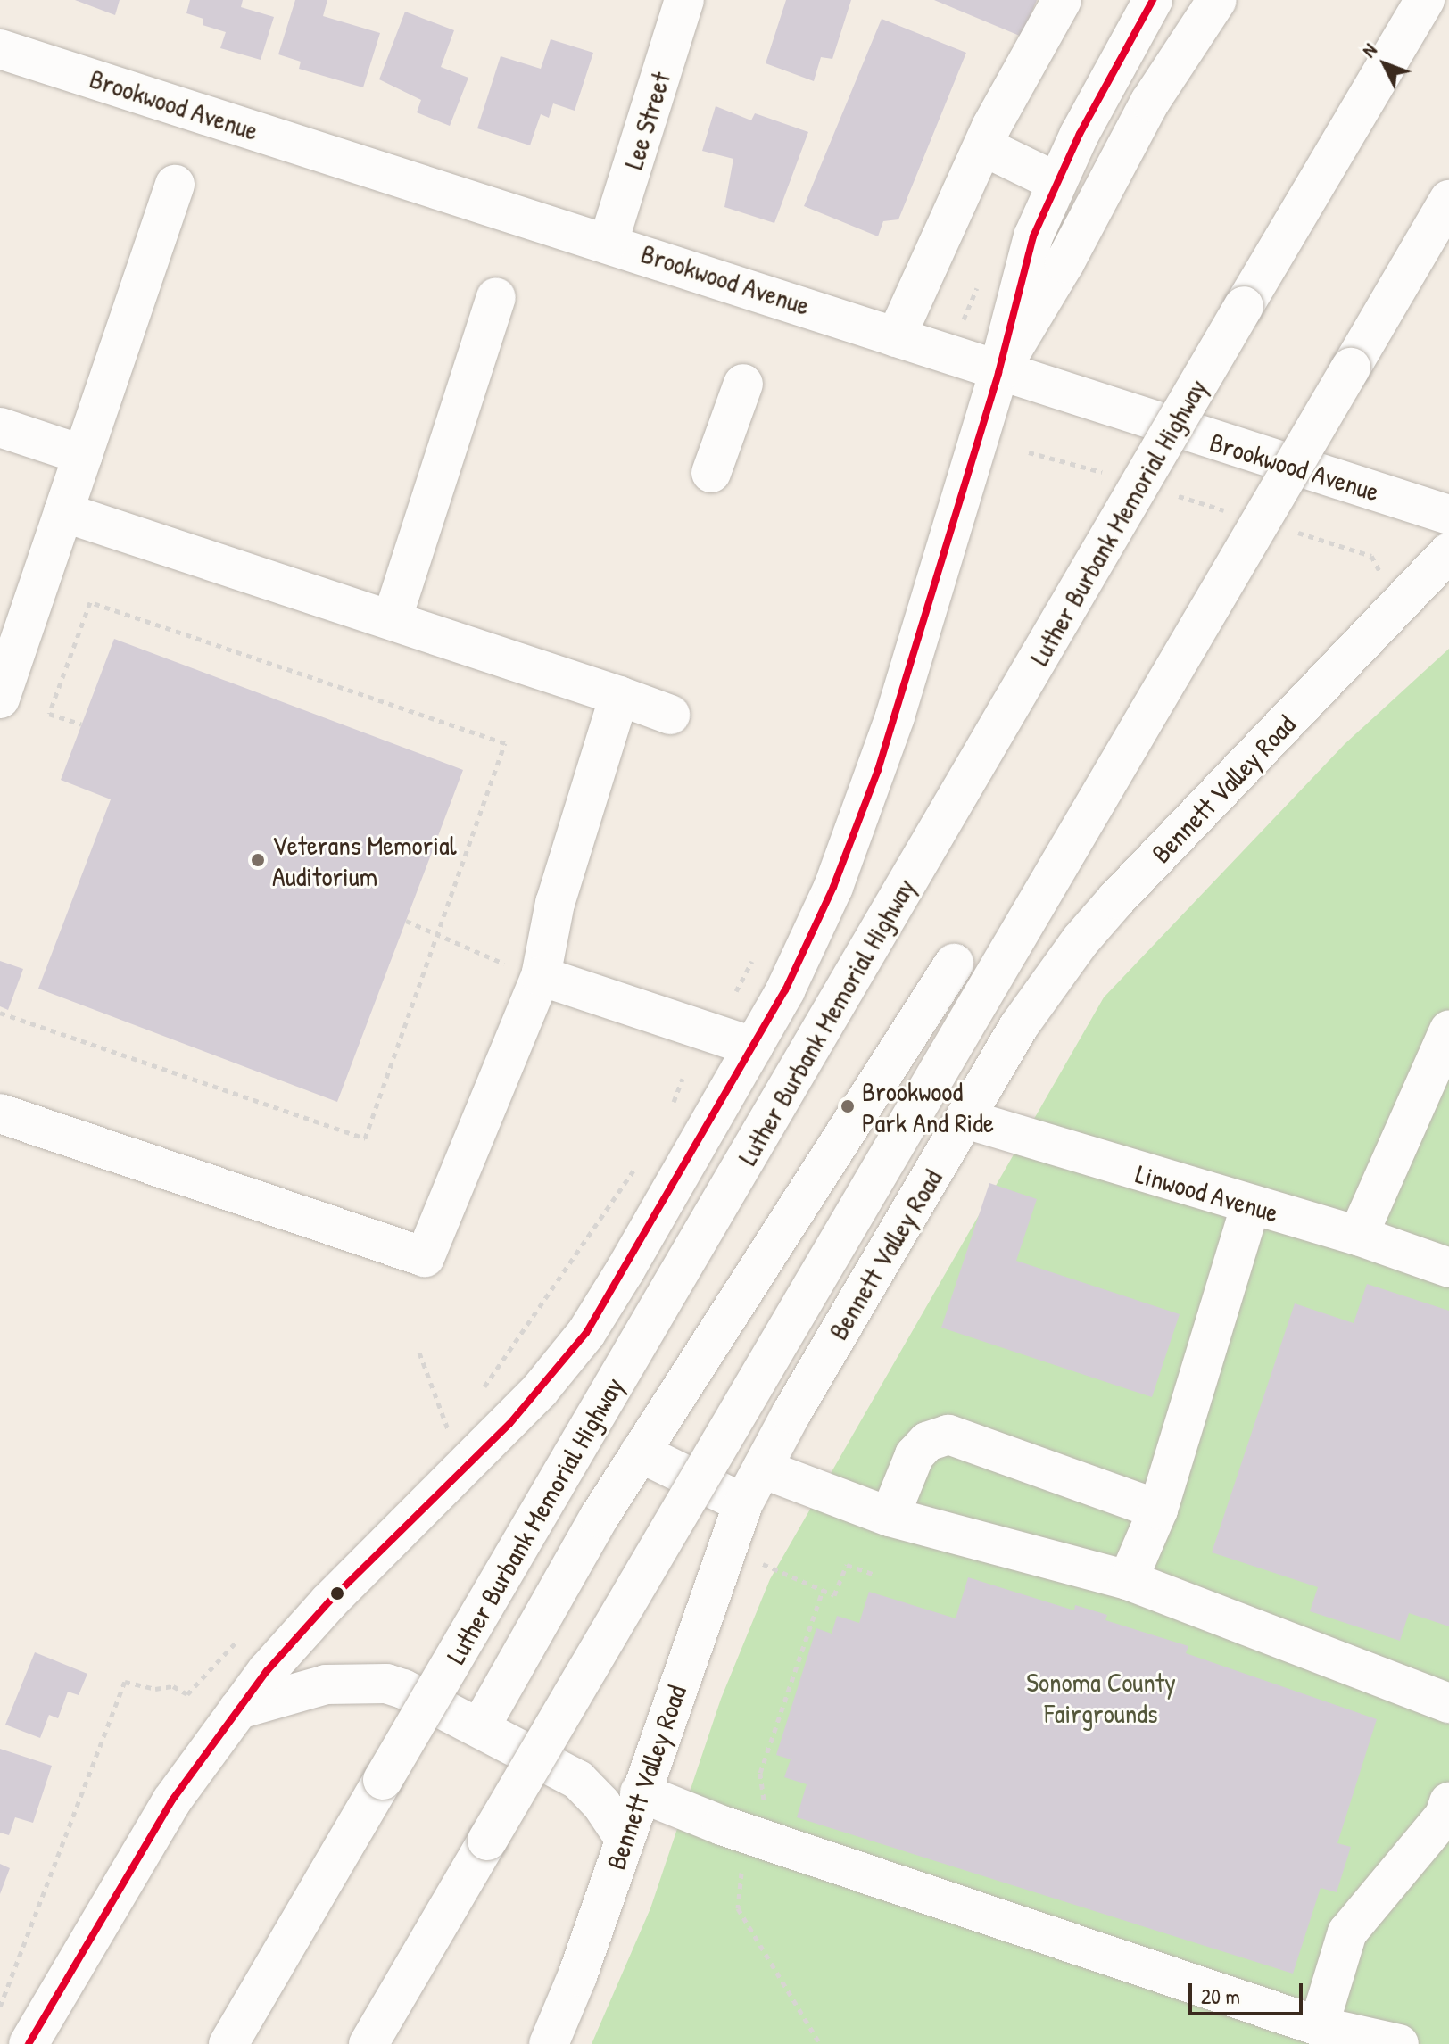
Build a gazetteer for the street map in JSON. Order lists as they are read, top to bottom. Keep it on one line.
{"streets":{"main road":["Brookwood Avenue","Lee Street","Luther Burbank Memorial Highway","Bennett Valley Road","Linwood Avenue"]},"crossings":[["Brookwood Avenue","Lee Street"],["Bennett Valley Road","Linwood Avenue"]],"parks":["Sonoma County Fairgrounds"],"places":["Veterans Memorial Auditorium","Brookwood Park And Ride"],"scale_bar":"20 m","north":"top left"}
